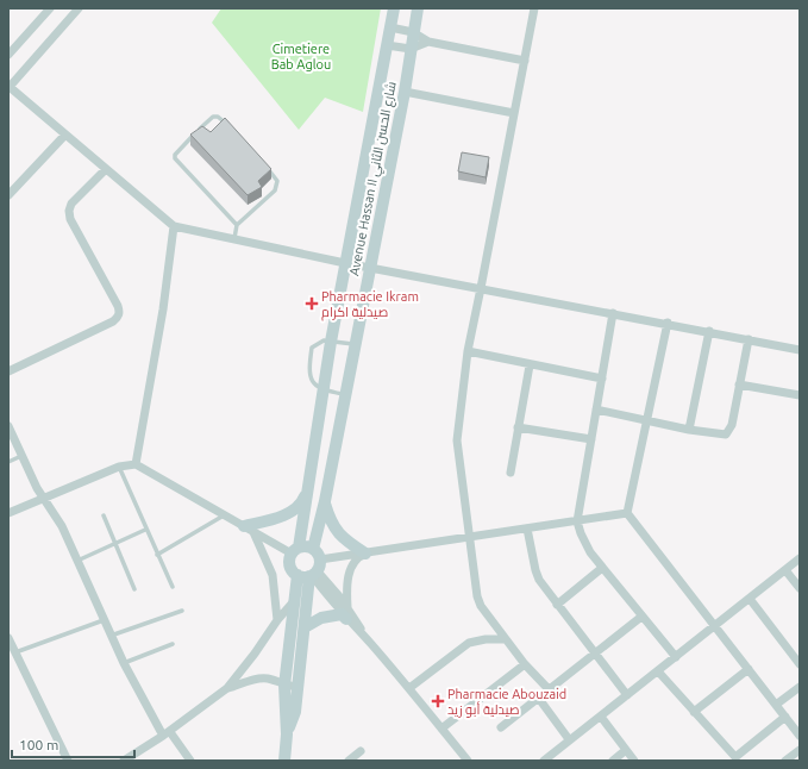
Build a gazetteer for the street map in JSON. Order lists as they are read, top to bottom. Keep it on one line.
{"streets":{"street":["Avenue Hassan II شارع الحسن الثاني"]},"parks":["Cimetiere Bab Aglou"],"places":{"health":["Pharmacie Ikram صيدلية اكرام","Pharmacie Abouzaid صيدلية أبو زيد"]},"scale_bar":"100 m"}
